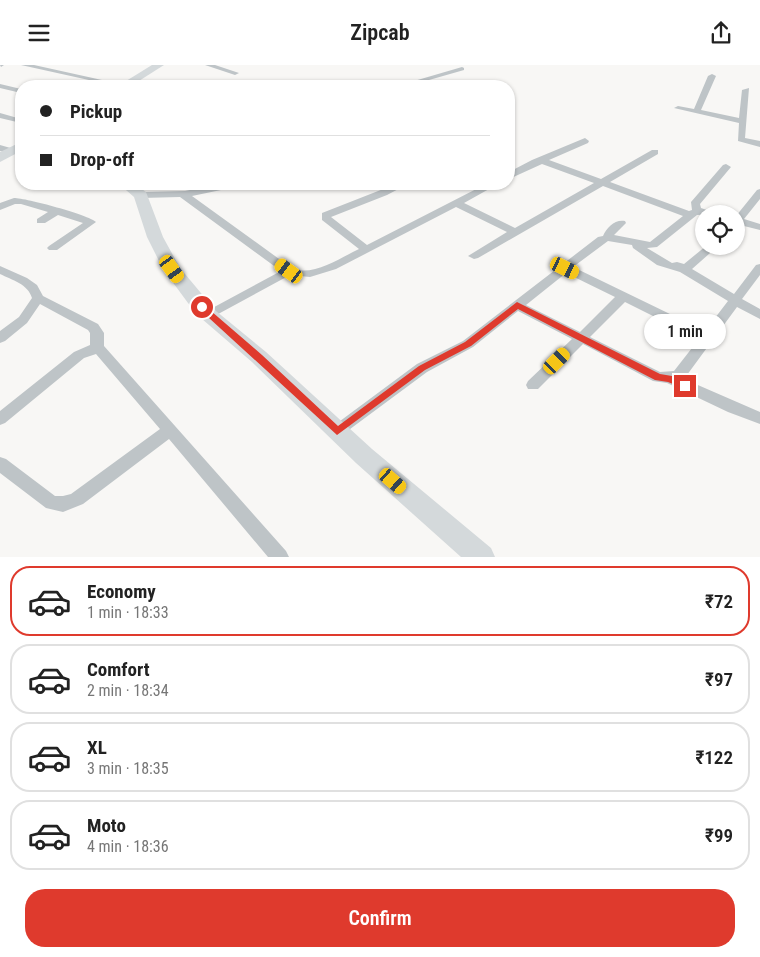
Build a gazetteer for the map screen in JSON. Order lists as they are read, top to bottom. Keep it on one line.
{"page":{"header":"Zipcab","banner":["Pickup","Drop-off"],"bubble":"1 min","list":[{"name":"Economy","note":"1 min · 18:33","value":"₹72"},{"name":"Comfort","note":"2 min · 18:34","value":"₹97"},{"name":"XL","note":"3 min · 18:35","value":"₹122"},{"name":"Moto","note":"4 min · 18:36","value":"₹99"}],"buttons":"Confirm"}}
